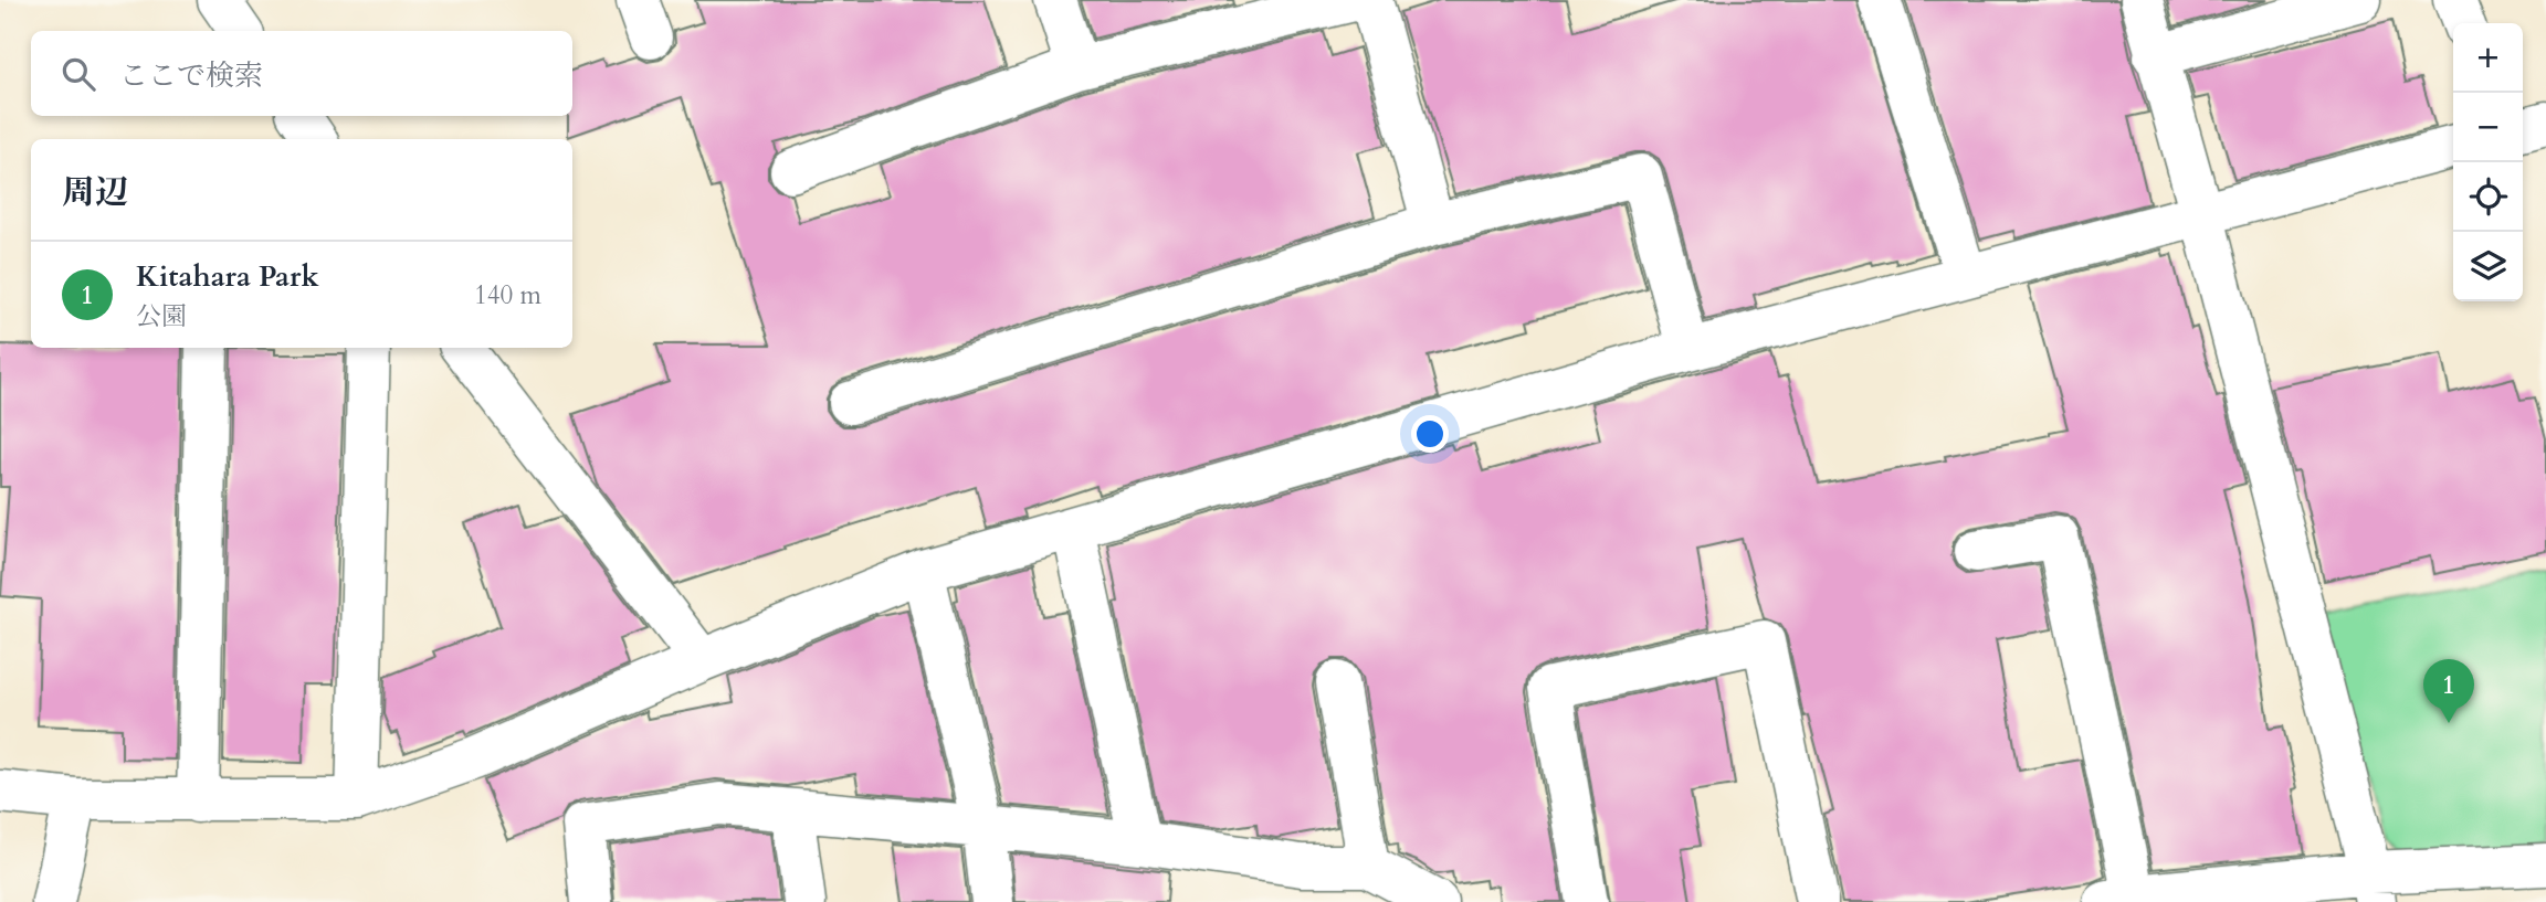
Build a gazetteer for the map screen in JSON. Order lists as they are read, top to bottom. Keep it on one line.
{"page":{"map_buttons":["+","−"],"search":"ここで検索","heading":"周辺","list":[{"mark":"1","name":"Kitahara Park","note":"公園","value":"140 m"}],"pins":"1"}}
